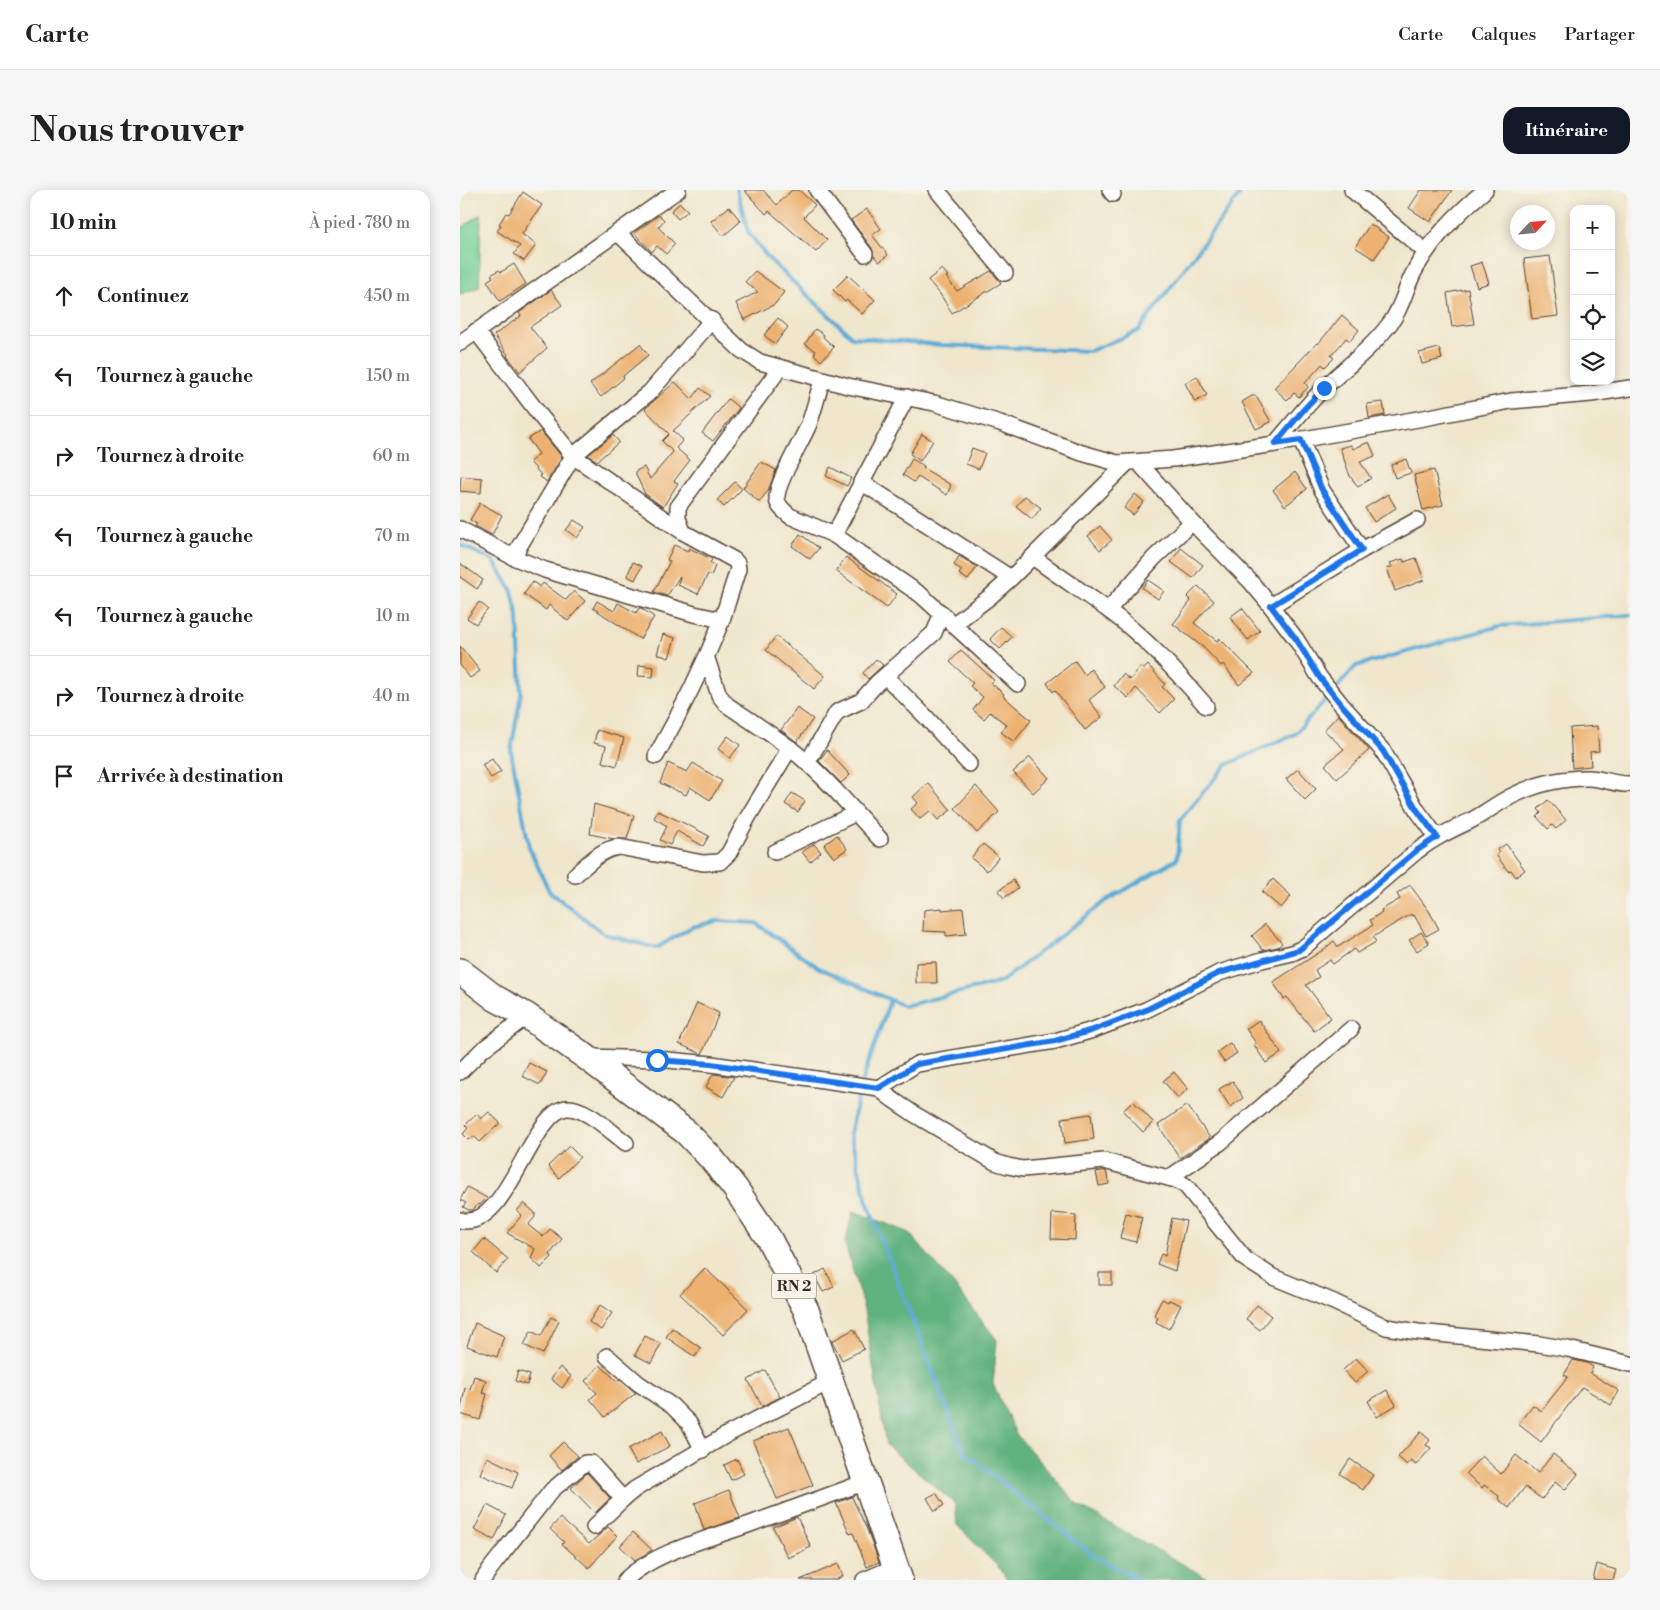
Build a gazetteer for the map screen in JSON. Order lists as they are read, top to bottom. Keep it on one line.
{"streets":{"highway":["RN 2"]},"north":"top right","page":{"header":"Carte","nav":["Carte","Calques","Partager"],"buttons":"Itinéraire","title":"Nous trouver","heading":["10 min","À pied · 780 m"],"map_buttons":["+","−"],"list":[["Continuez","450 m"],["Tournez à gauche","150 m"],["Tournez à droite","60 m"],["Tournez à gauche","70 m"],["Tournez à gauche","10 m"],["Tournez à droite","40 m"],"Arrivée à destination"]}}
